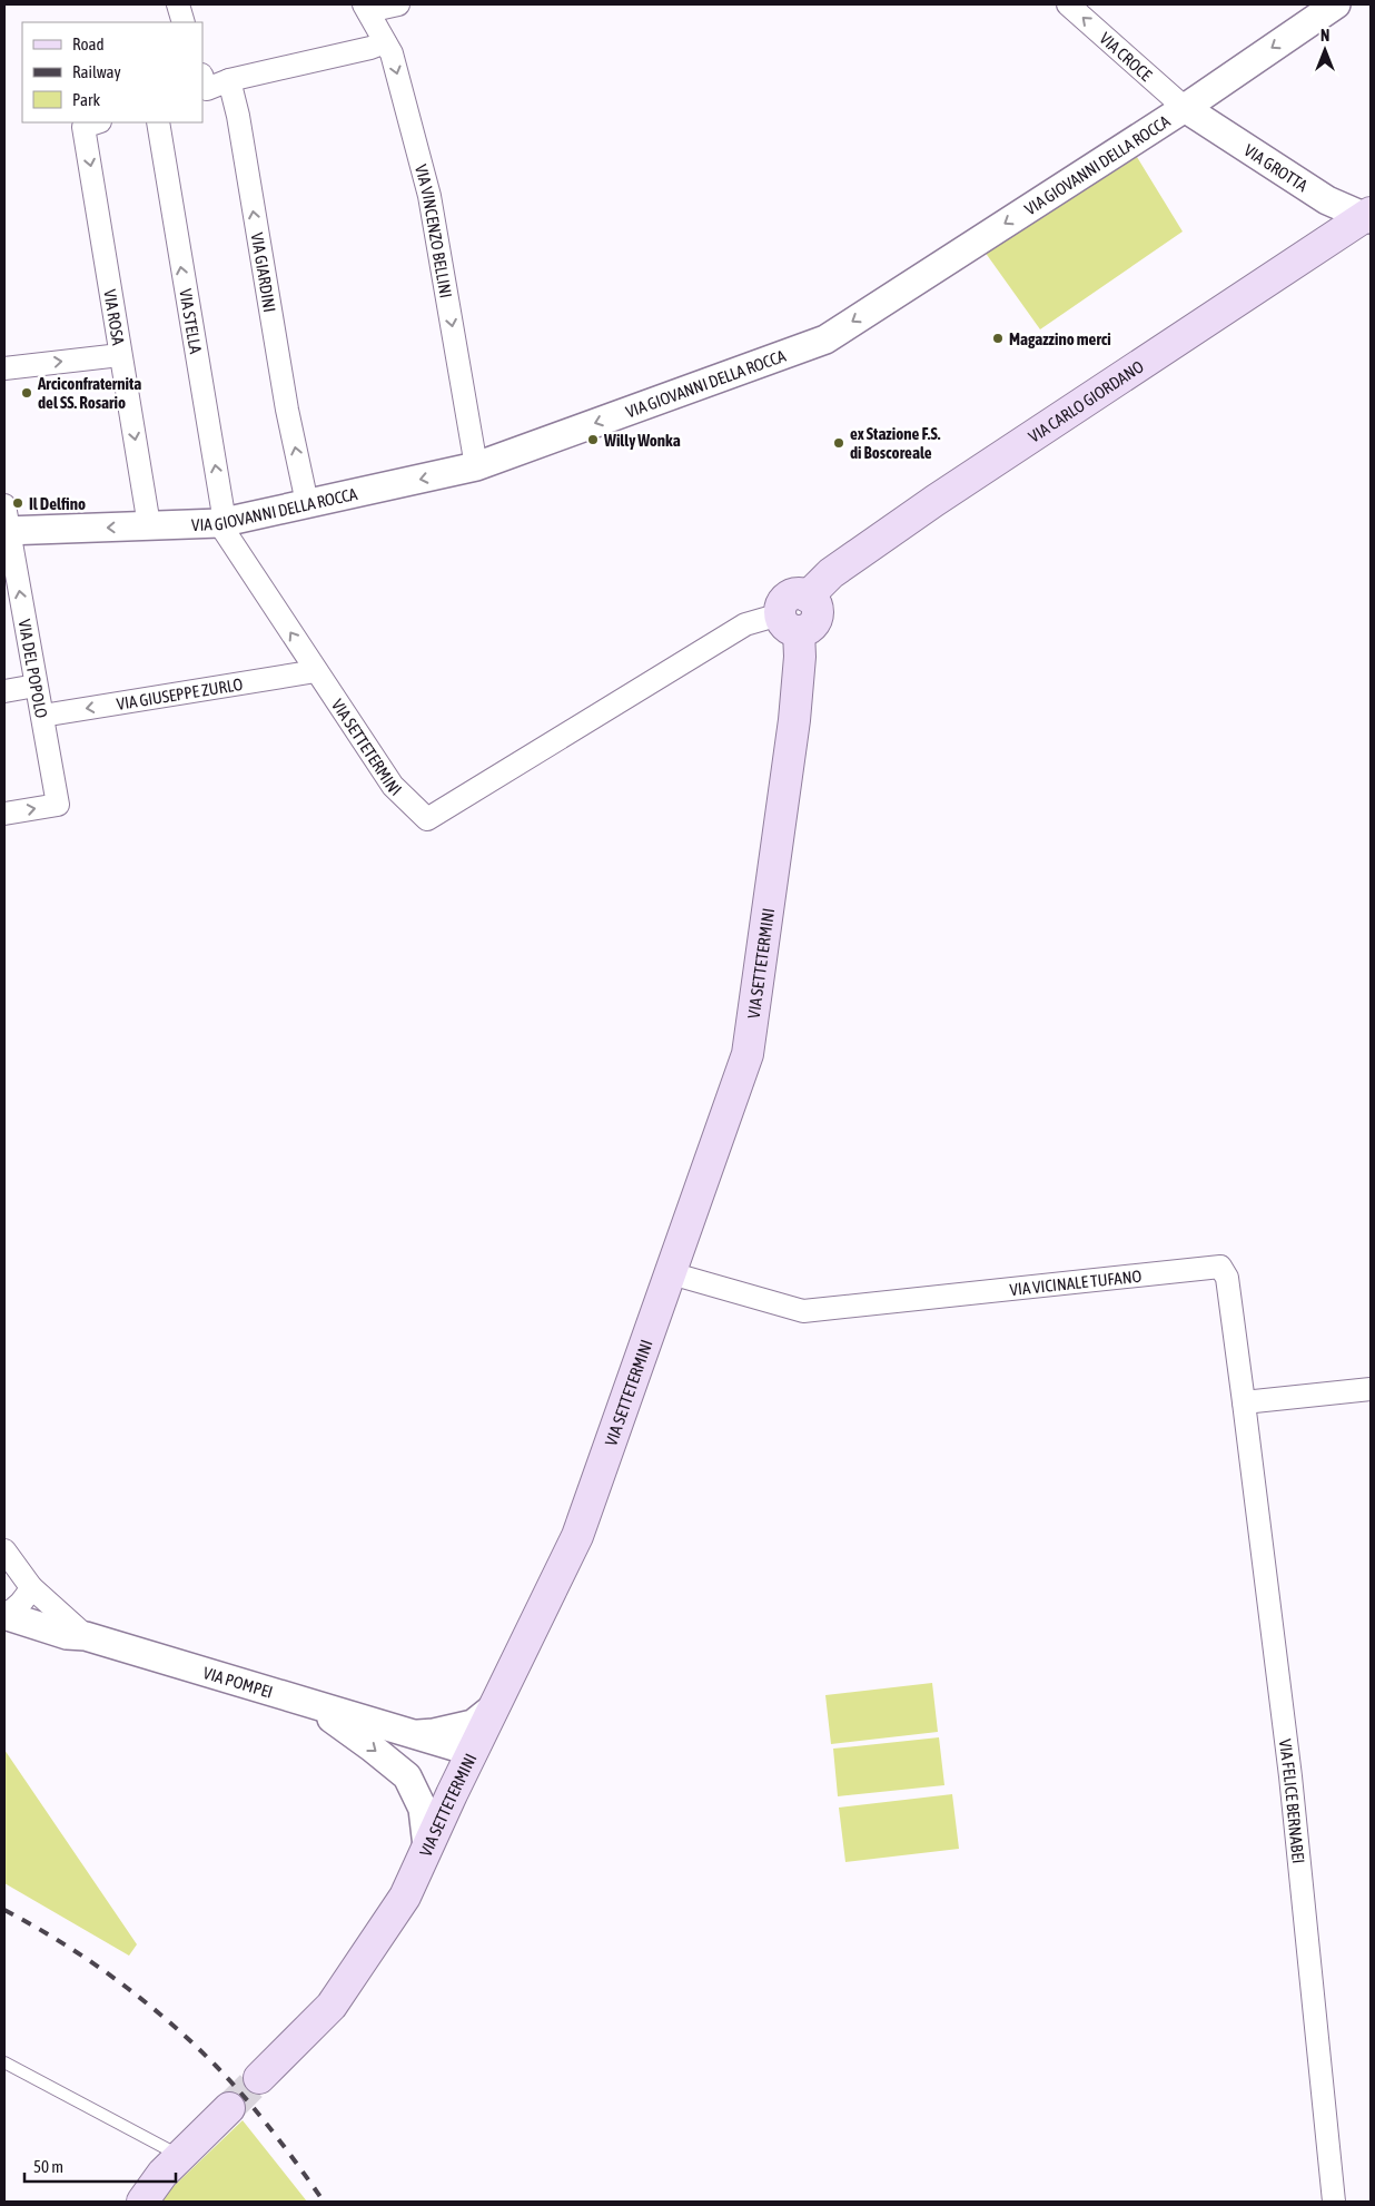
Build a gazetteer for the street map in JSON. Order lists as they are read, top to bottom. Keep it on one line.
{"streets":{"main road":["VIA CARLO GIORDANO","VIA SETTETERMINI"],"street":["VIA CROCE","VIA GIOVANNI DELLA ROCCA","VIA GROTTA","VIA VINCENZO BELLINI","VIA GIARDINI","VIA ROSA","VIA STELLA","VIA DEL POPOLO","VIA GIUSEPPE ZURLO","VIA VICINALE TUFANO","VIA POMPEI","VIA FELICE BERNABEI"]},"crossings":[["VIA CROCE","VIA GIOVANNI DELLA ROCCA"],["VIA CROCE","VIA GROTTA"],["VIA GIOVANNI DELLA ROCCA","VIA GROTTA"],["VIA GIOVANNI DELLA ROCCA","VIA VINCENZO BELLINI"],["VIA GIOVANNI DELLA ROCCA","VIA GIARDINI"],["VIA GIOVANNI DELLA ROCCA","VIA ROSA"],["VIA GIOVANNI DELLA ROCCA","VIA STELLA"],["VIA GIOVANNI DELLA ROCCA","VIA DEL POPOLO"],["VIA GIOVANNI DELLA ROCCA","VIA SETTETERMINI"],["VIA GROTTA","VIA CARLO GIORDANO"],["VIA STELLA","VIA SETTETERMINI"],["VIA CARLO GIORDANO","VIA SETTETERMINI"],["VIA DEL POPOLO","VIA GIUSEPPE ZURLO"],["VIA GIUSEPPE ZURLO","VIA SETTETERMINI"],["VIA SETTETERMINI","VIA VICINALE TUFANO"],["VIA SETTETERMINI","VIA POMPEI"],["VIA VICINALE TUFANO","VIA FELICE BERNABEI"]],"one_way":["VIA CROCE","VIA GIOVANNI DELLA ROCCA","VIA VINCENZO BELLINI","VIA GIARDINI","VIA ROSA","VIA STELLA","VIA DEL POPOLO","VIA GIUSEPPE ZURLO"],"places":["Magazzino merci","Arciconfraternita del SS. Rosario","Willy Wonka","ex Stazione F.S. di Boscoreale","Il Delfino"],"legend":["Road","Railway","Park"],"scale_bar":"50 m","north":"top"}
